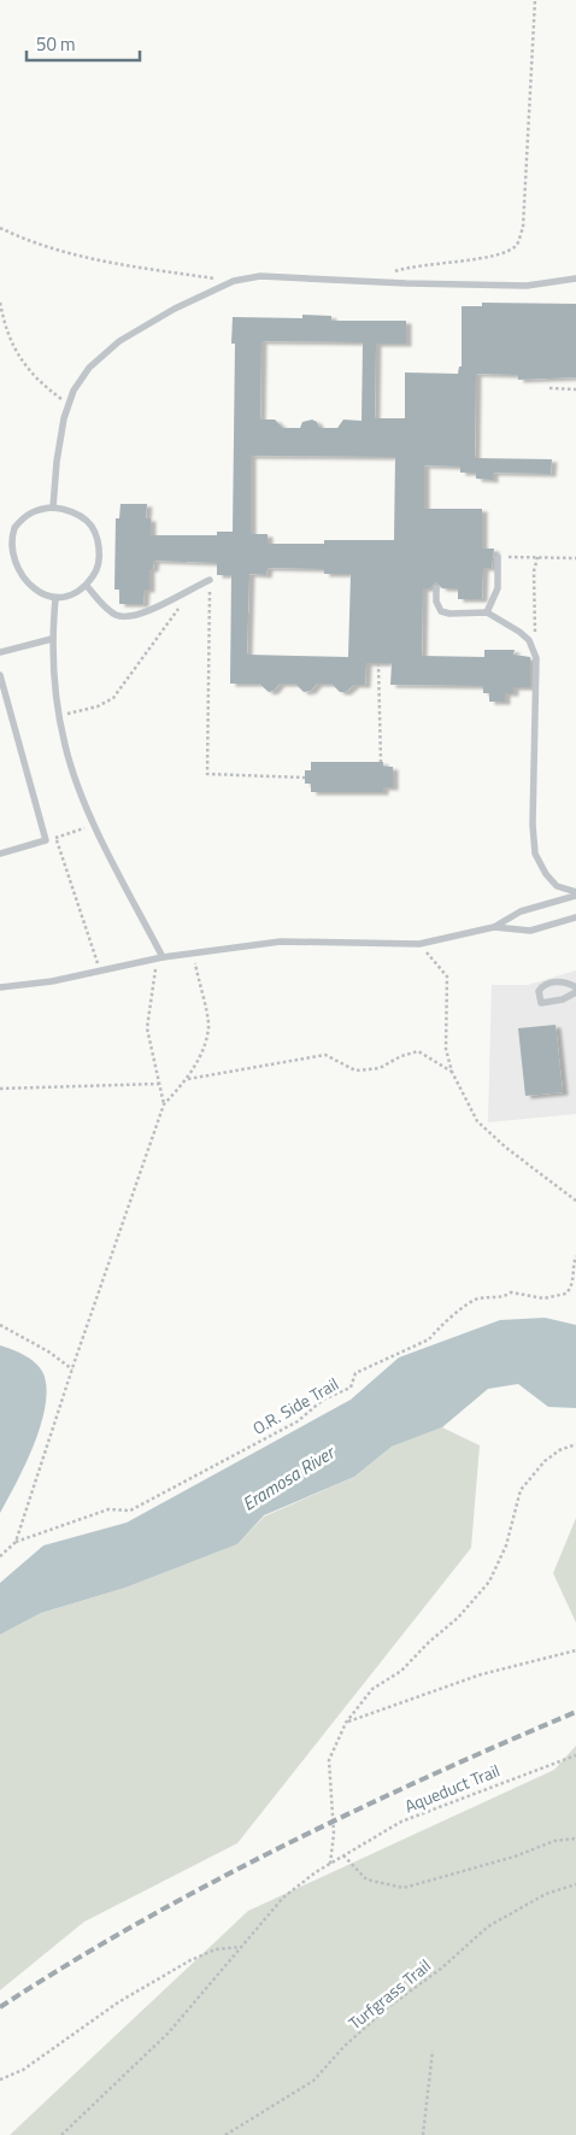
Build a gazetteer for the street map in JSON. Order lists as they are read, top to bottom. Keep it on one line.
{"streets":{"path":["O.R. Side Trail","Aqueduct Trail","Turfgrass Trail"]},"water":["Eramosa River"],"scale_bar":"50 m"}
